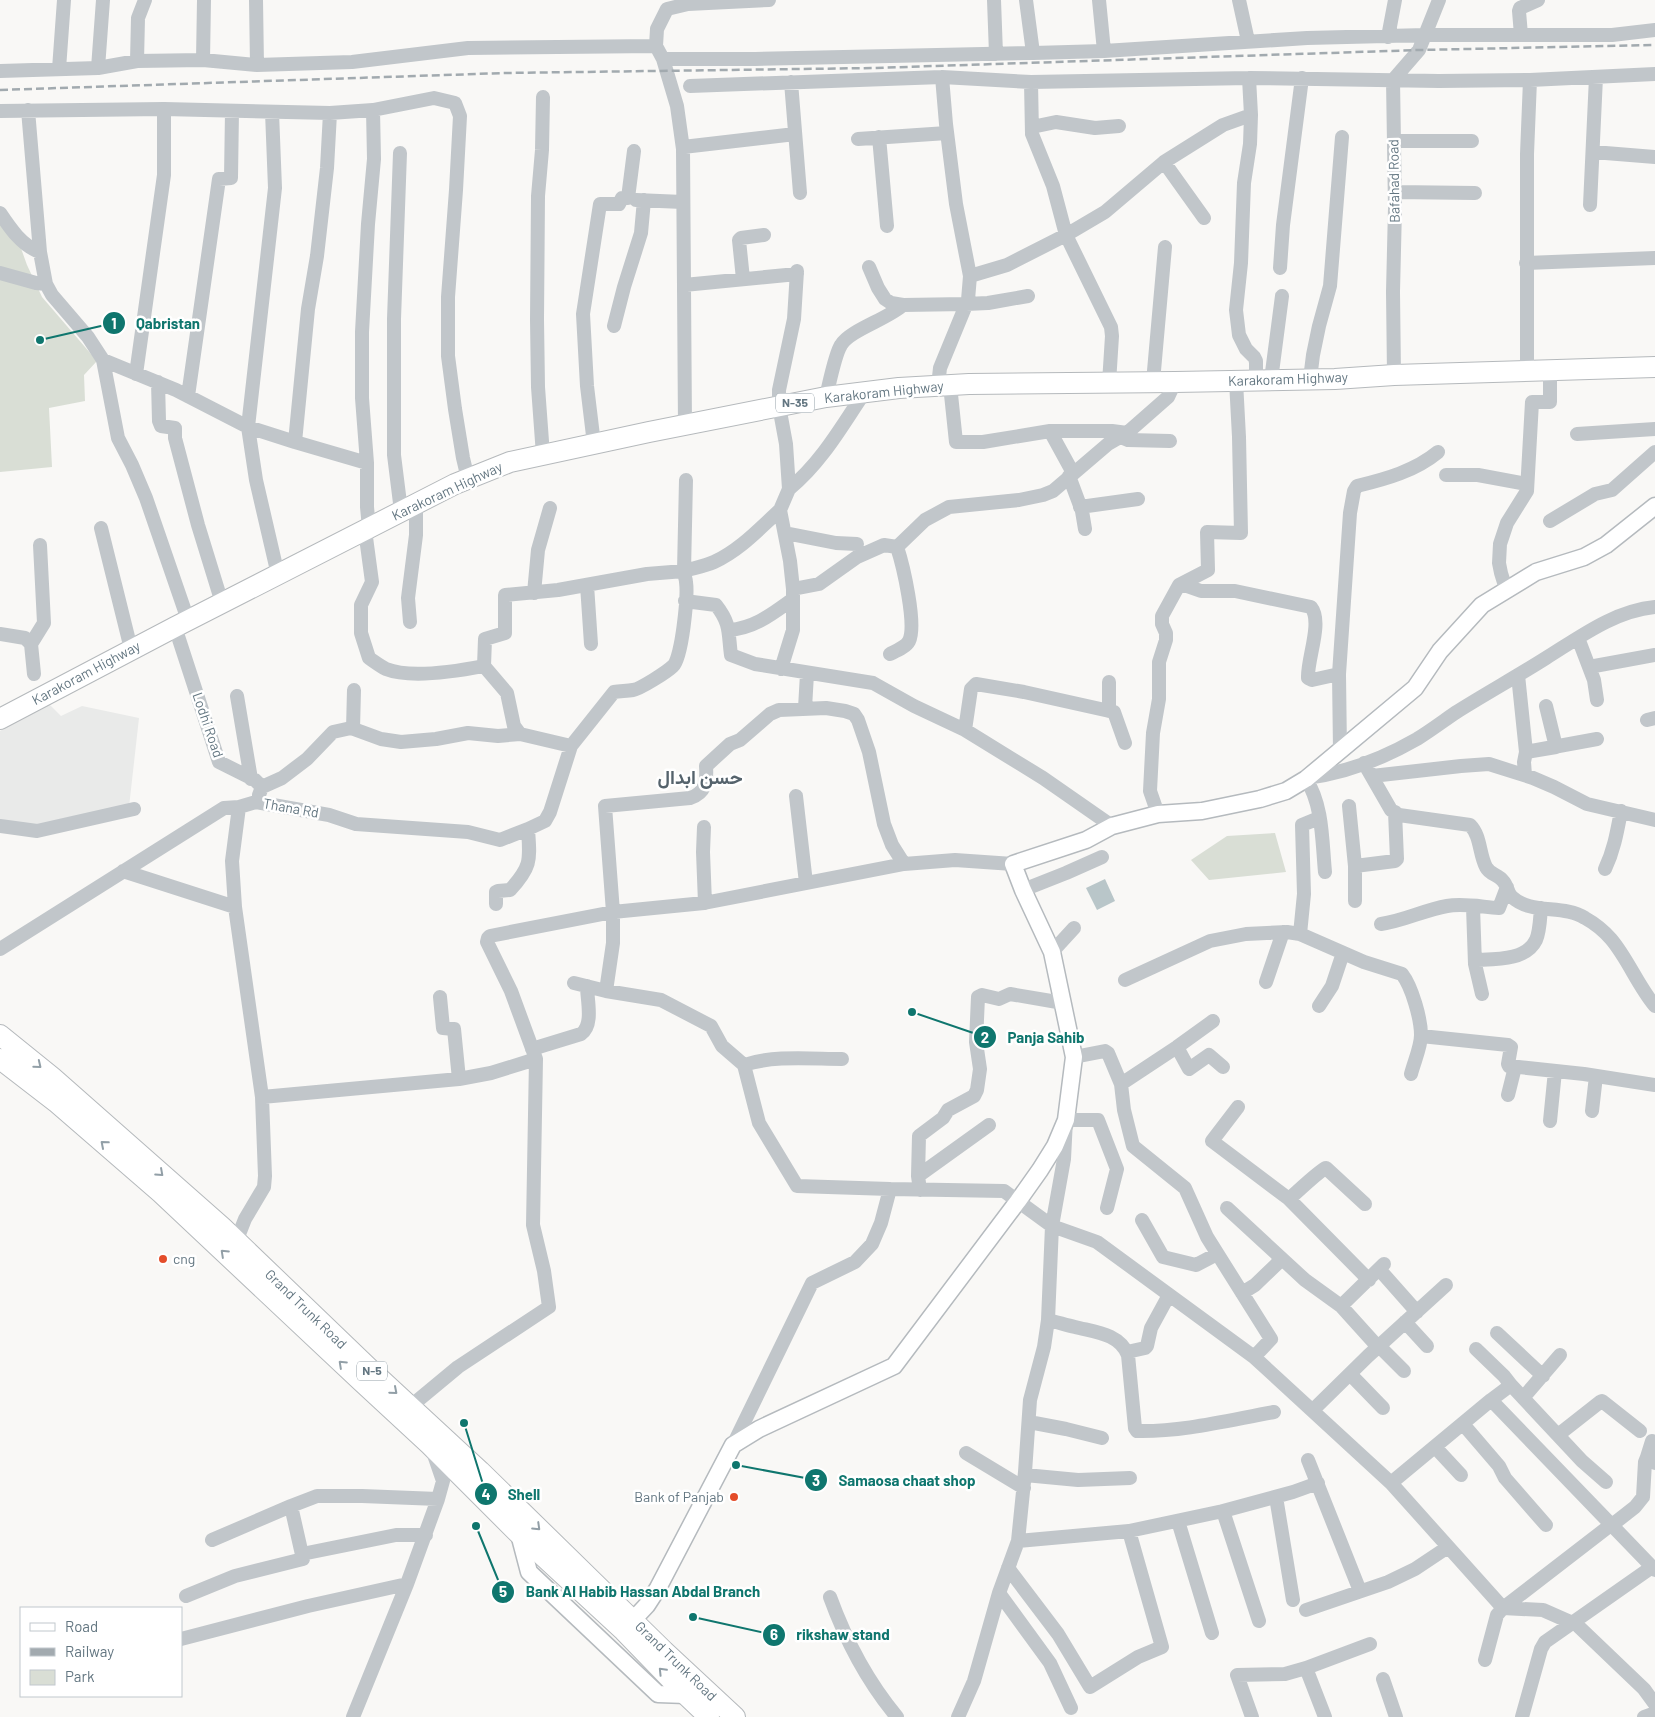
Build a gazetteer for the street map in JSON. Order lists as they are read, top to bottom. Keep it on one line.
{"streets":{"highway":["Karakoram Highway","N-35","Grand Trunk Road","N-5"],"street":["Bafahad Road","Lodhi Road","Thana Rd"]},"crossings":[["Bafahad Road","Karakoram Highway"],["Karakoram Highway","Lodhi Road"]],"districts":["حسن ابدال"],"places":["Qabristan","Panja Sahib","cng","Shell","Samaosa chaat shop","Bank of Panjab","Bank Al Habib Hassan Abdal Branch","rikshaw stand"],"legend":["Road","Railway","Park"]}
